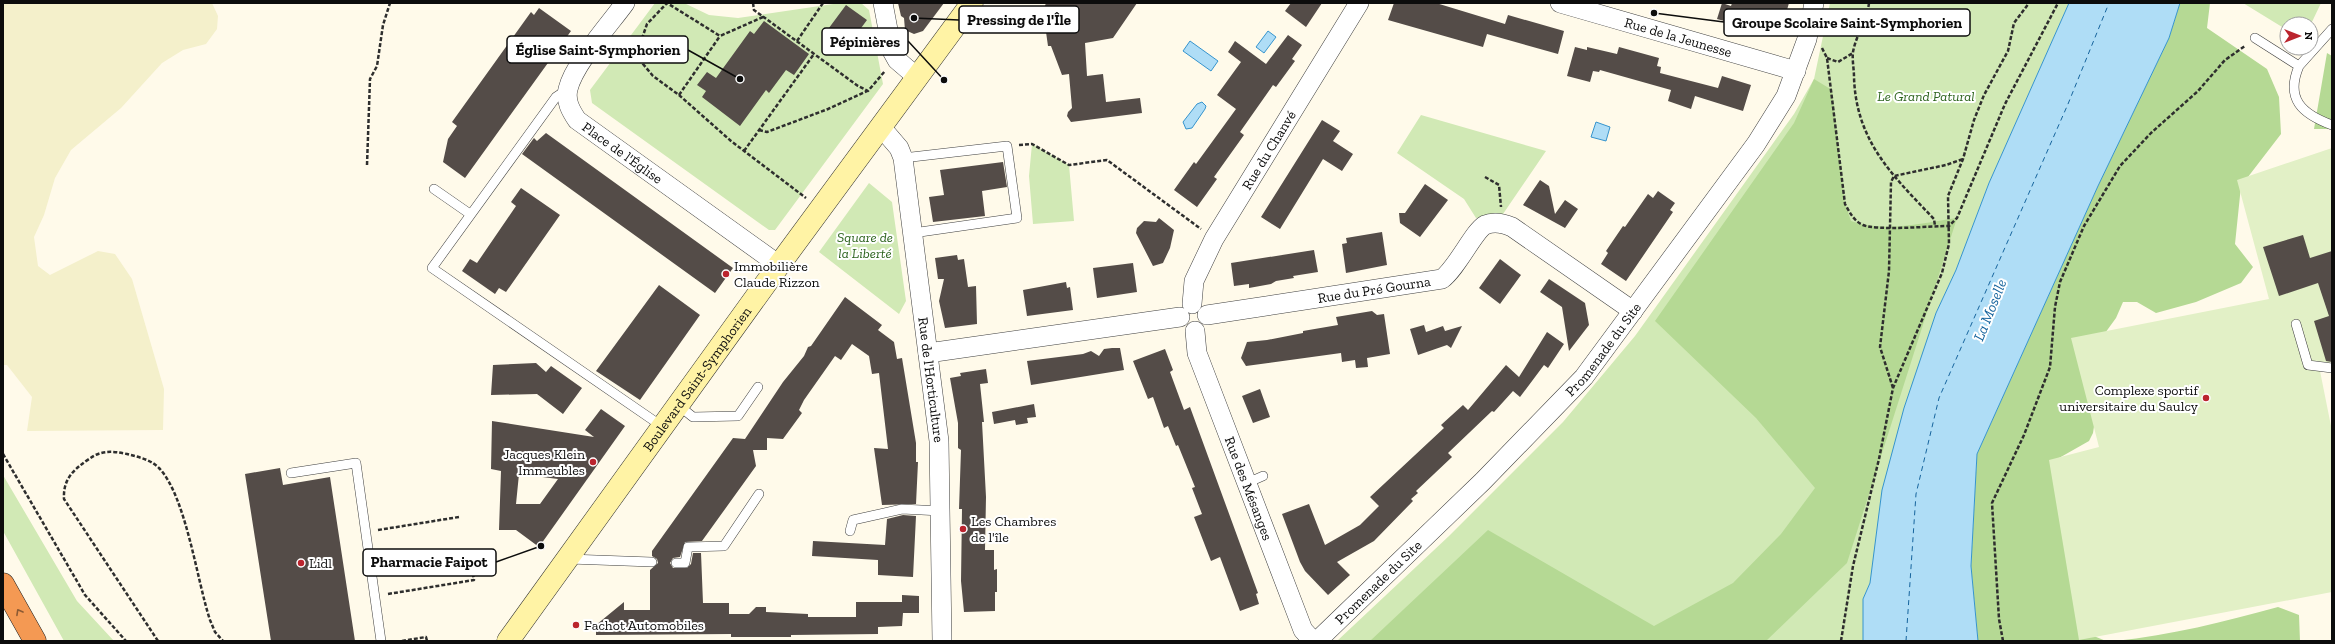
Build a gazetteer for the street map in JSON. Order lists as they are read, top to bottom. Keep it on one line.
{"streets":{"main road":["Boulevard Saint-Symphorien"],"street":["Rue de la Jeunesse","Rue du Chanvé","Place de l'Église","Rue du Pré Gourna","Promenade du Site","Rue de l'Horticulture","Rue des Mésanges"]},"crossings":[["Rue de la Jeunesse","Promenade du Site"],["Rue du Chanvé","Rue du Pré Gourna"],["Rue du Chanvé","Rue des Mésanges"],["Place de l'Église","Boulevard Saint-Symphorien"],["Rue du Pré Gourna","Rue des Mésanges"],["Boulevard Saint-Symphorien","Rue de l'Horticulture"]],"water":["La Moselle"],"parks":["Le Grand Patural","Square de la Liberté"],"places":["Groupe Scolaire Saint-Symphorien","Pressing de l'Île","Église Saint-Symphorien","Pépinières","Immobilière Claude Rizzon","Complexe sportif universitaire du Saulcy","Jacques Klein Immeubles","Les Chambres de l'île","Pharmacie Faipot","Lidl","Fachot Automobiles"],"north":"right"}
